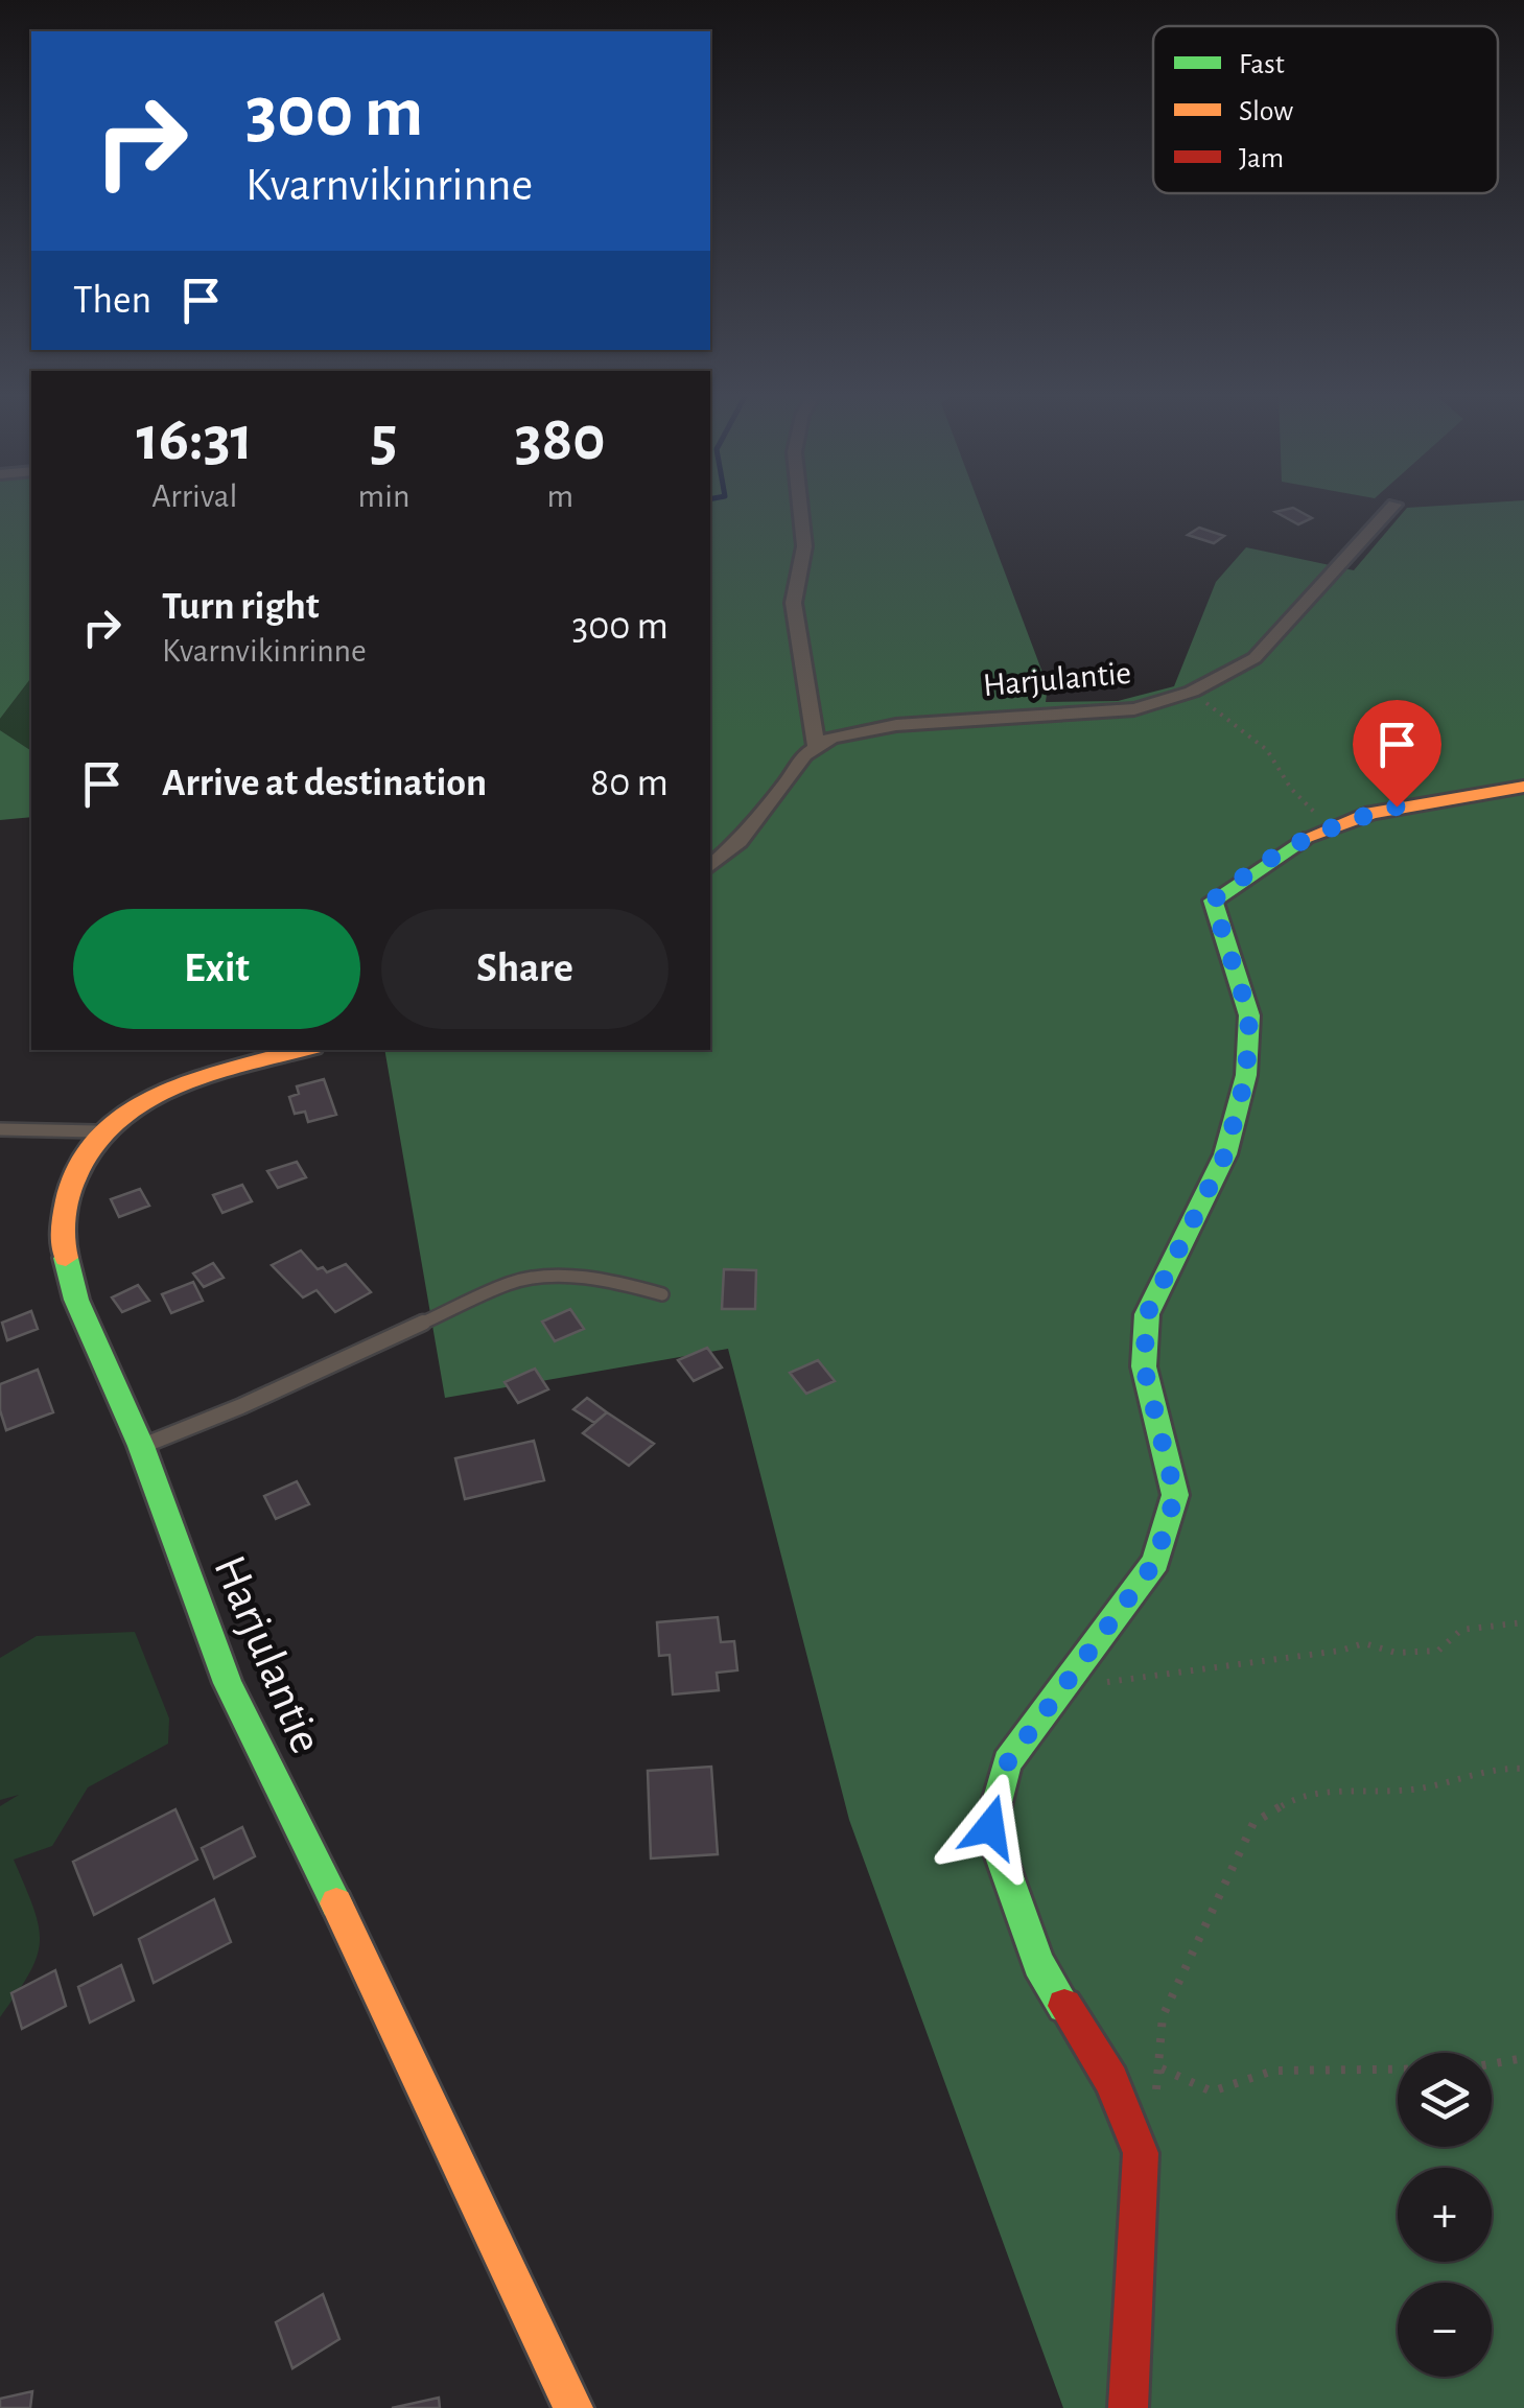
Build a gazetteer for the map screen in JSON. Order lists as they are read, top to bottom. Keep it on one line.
{"streets":{"street":["Harjulantie"]},"legend":["Fast","Slow","Jam"],"page":{"turn":["300 m","Kvarnvikinrinne"],"then":"Then","eta":["16:31","Arrival","5","min","380","m"],"list":[{"name":"Turn right","note":"Kvarnvikinrinne","value":"300 m"},{"name":"Arrive at destination","value":"80 m"}],"buttons":["Exit","Share"],"map_buttons":["+","−"]}}
